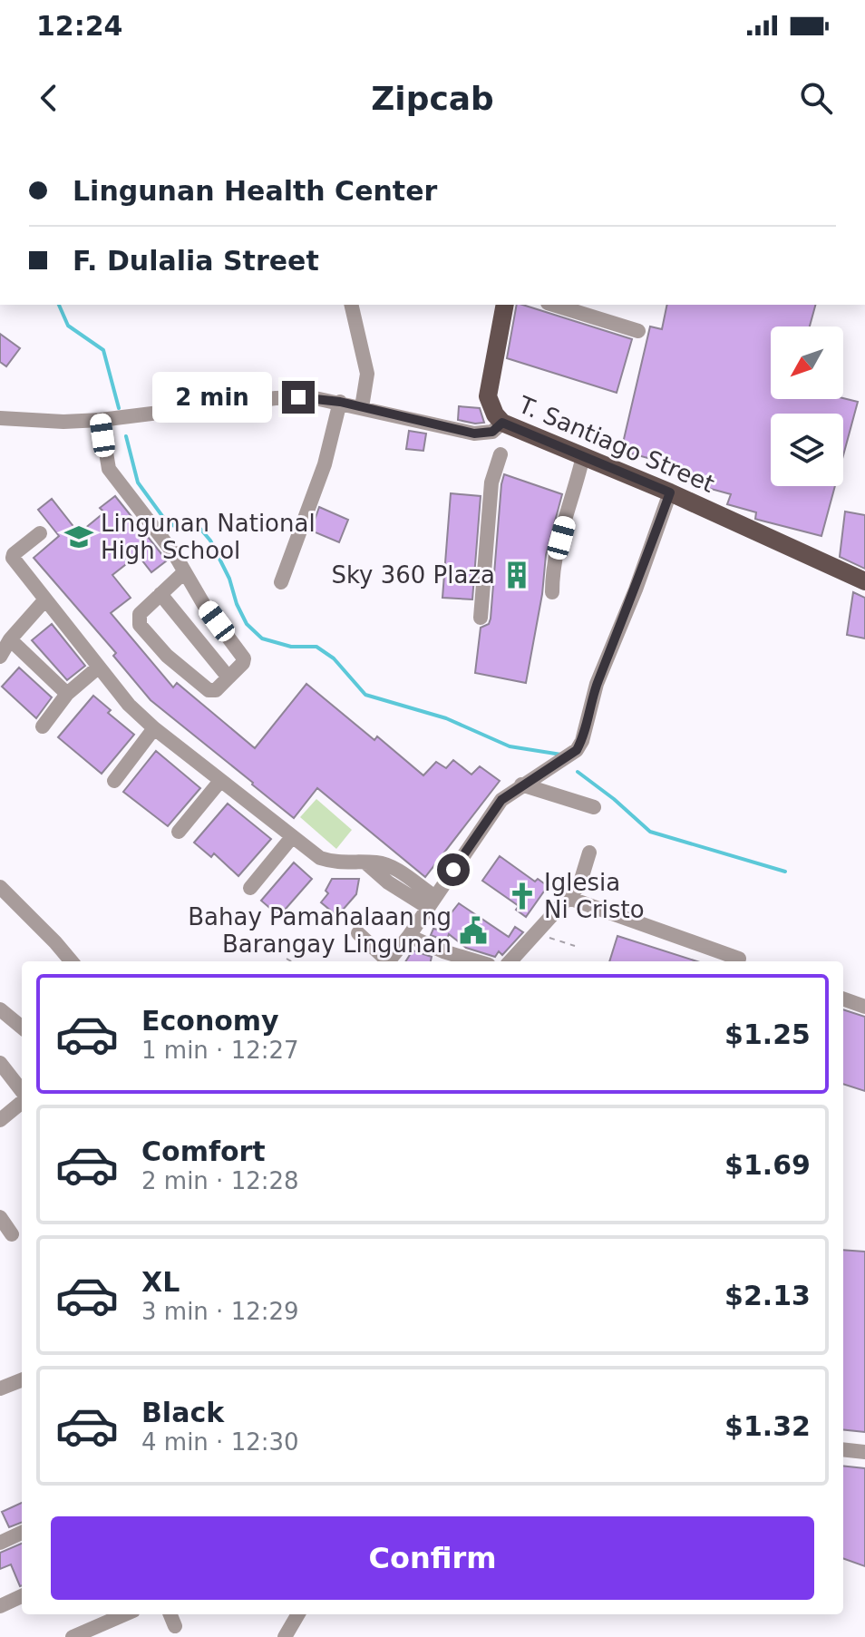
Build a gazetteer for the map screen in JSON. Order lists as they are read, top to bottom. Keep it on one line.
{"streets":{"main road":["T. Santiago Street"]},"places":{"school or university":["Lingunan National High School"],"building":["Sky 360 Plaza"],"church":["Iglesia Ni Cristo"],"public building":["Bahay Pamahalaan ng Barangay Lingunan"]},"north":"bottom left","page":{"status":"12:24","header":"Zipcab","banner":["Lingunan Health Center","F. Dulalia Street"],"bubble":"2 min","list":[{"name":"Economy","note":"1 min · 12:27","value":"$1.25"},{"name":"Comfort","note":"2 min · 12:28","value":"$1.69"},{"name":"XL","note":"3 min · 12:29","value":"$2.13"},{"name":"Black","note":"4 min · 12:30","value":"$1.32"}],"buttons":"Confirm"}}
